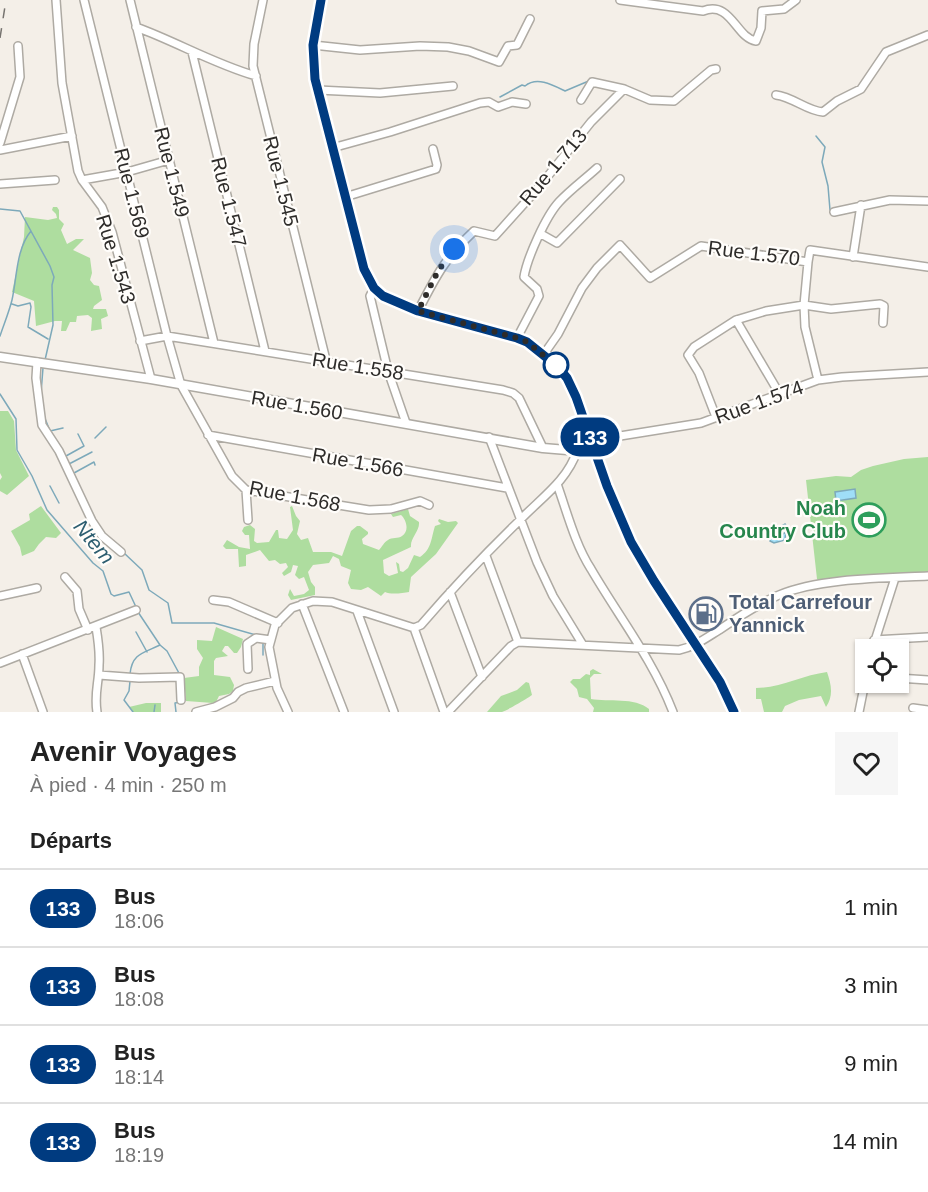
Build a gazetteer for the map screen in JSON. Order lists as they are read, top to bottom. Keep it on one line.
{"streets":{"main road":["Rue 1.560"],"street":["Rue 1.713","Rue 1.549","Rue 1.545","Rue 1.569","Rue 1.547","Rue 1.570","Rue 1.543","Rue 1.558","Rue 1.574","Rue 1.566","Rue 1.568"]},"crossings":[["Rue 1.549","Rue 1.558"],["Rue 1.545","Rue 1.558"],["Rue 1.569","Rue 1.558"],["Rue 1.569","Rue 1.560"],["Rue 1.569","Rue 1.568"],["Rue 1.547","Rue 1.558"],["Rue 1.543","Rue 1.558"],["Rue 1.543","Rue 1.560"],["Rue 1.558","Rue 1.560"],["Rue 1.574","Rue 1.560"],["Rue 1.560","Rue 1.568"],["Rue 1.566","Rue 1.568"]],"water":["Ntem"],"places":{"sports":["Noah Country Club"],"fuel station":["Total Carrefour Yannick"]},"lines":["bus line 133"],"page":{"on_map":"133","heading":[["Avenir Voyages","À pied · 4 min · 250 m"],"Départs"],"list":[{"mark":"133","name":"Bus","note":"18:06","value":"1 min"},{"mark":"133","name":"Bus","note":"18:08","value":"3 min"},{"mark":"133","name":"Bus","note":"18:14","value":"9 min"},{"mark":"133","name":"Bus","note":"18:19","value":"14 min"}]}}
